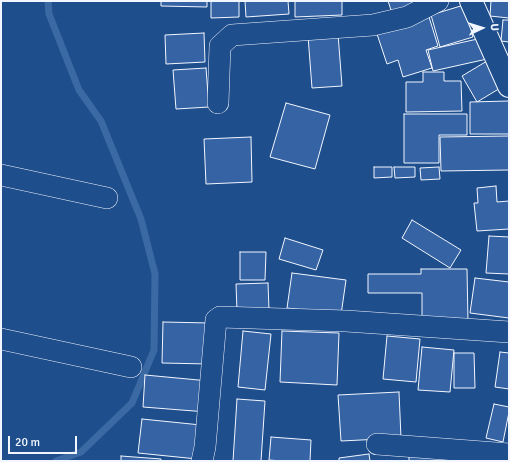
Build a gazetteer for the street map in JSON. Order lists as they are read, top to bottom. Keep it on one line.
{"scale_bar":"20 m","north":"right"}
